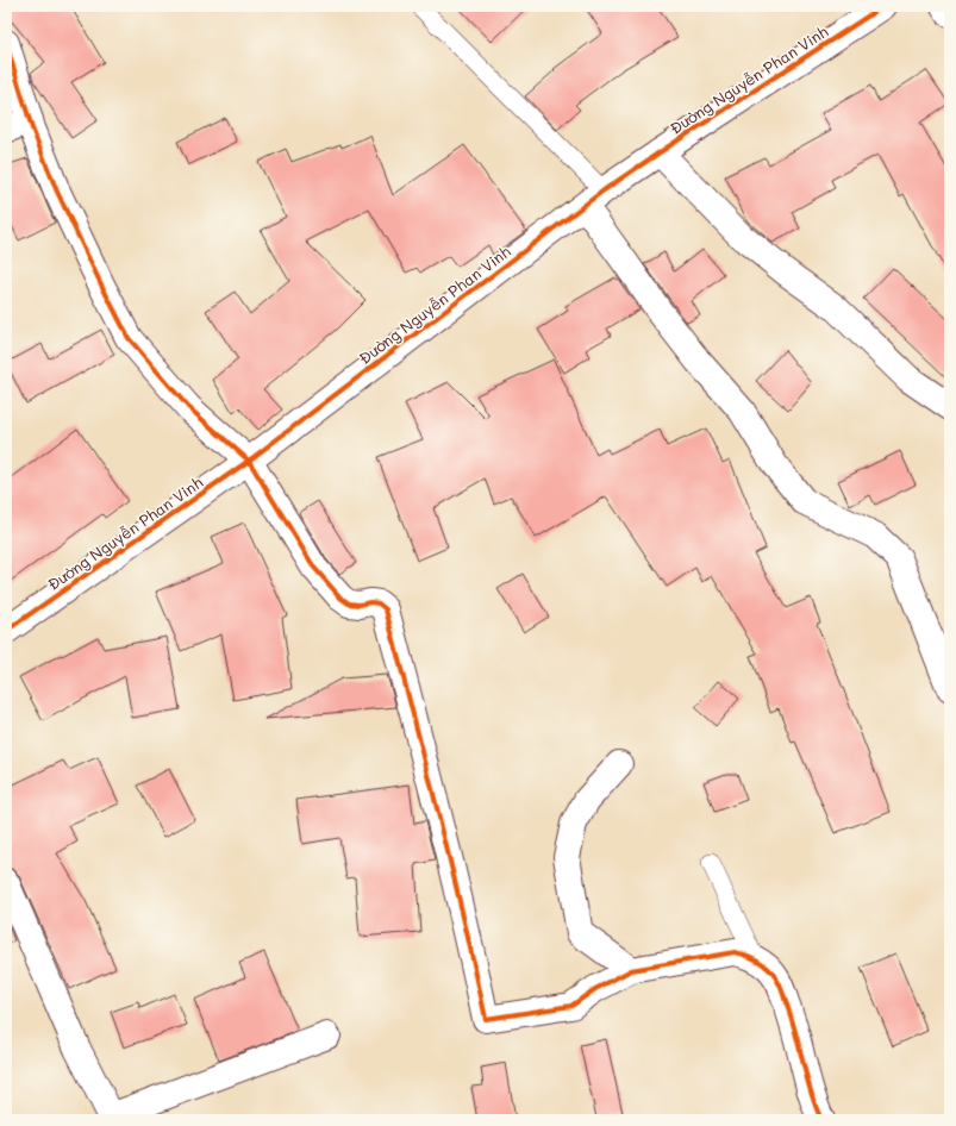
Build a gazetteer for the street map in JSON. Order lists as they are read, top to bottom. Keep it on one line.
{"streets":{"street":["Đường Nguyễn Phan Vinh"]}}
